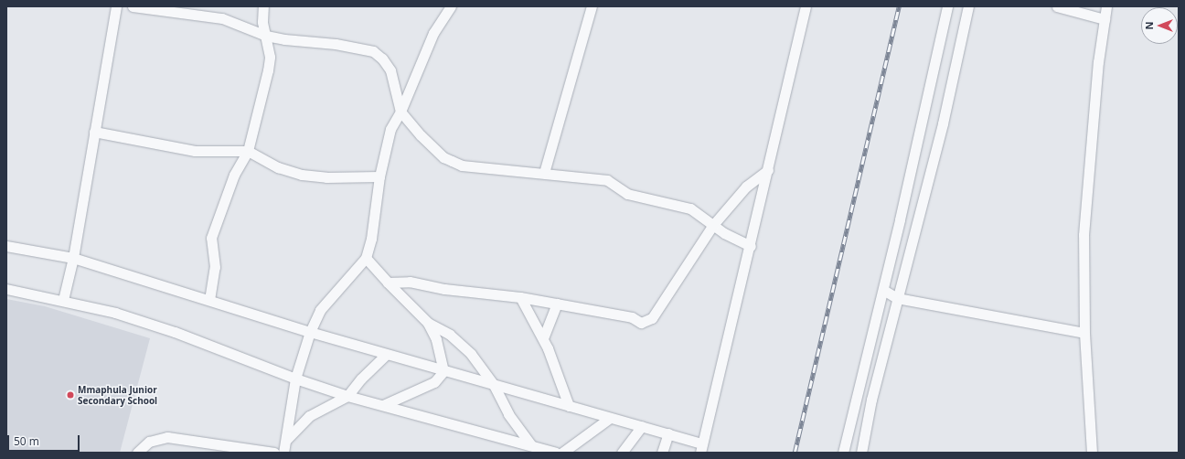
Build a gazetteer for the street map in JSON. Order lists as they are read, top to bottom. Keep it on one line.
{"places":["Mmaphula Junior Secondary School"],"scale_bar":"50 m","north":"left"}
